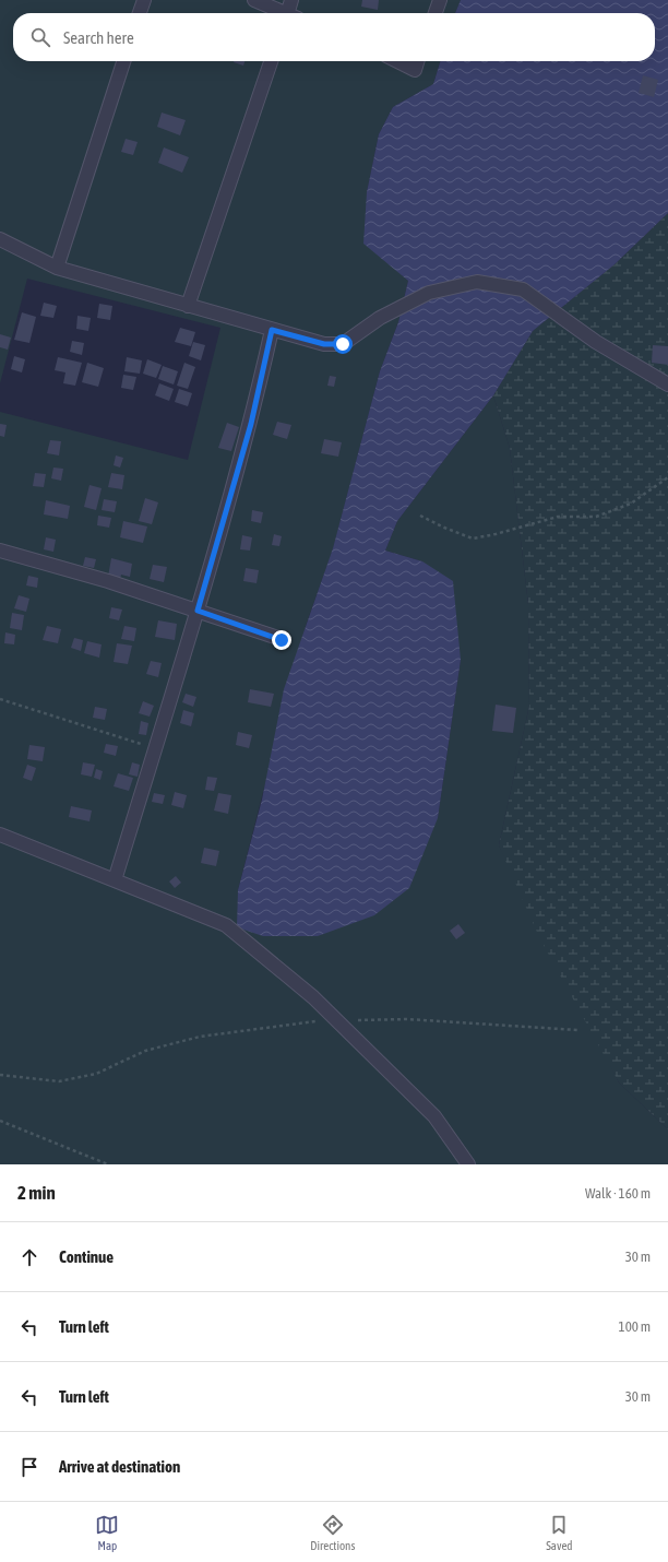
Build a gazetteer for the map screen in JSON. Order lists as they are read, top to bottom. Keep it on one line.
{"page":{"search":"Search here","heading":["2 min","Walk · 160 m"],"list":[["Continue","30 m"],["Turn left","100 m"],["Turn left","30 m"],"Arrive at destination"],"nav":["Map","Directions","Saved"]}}
